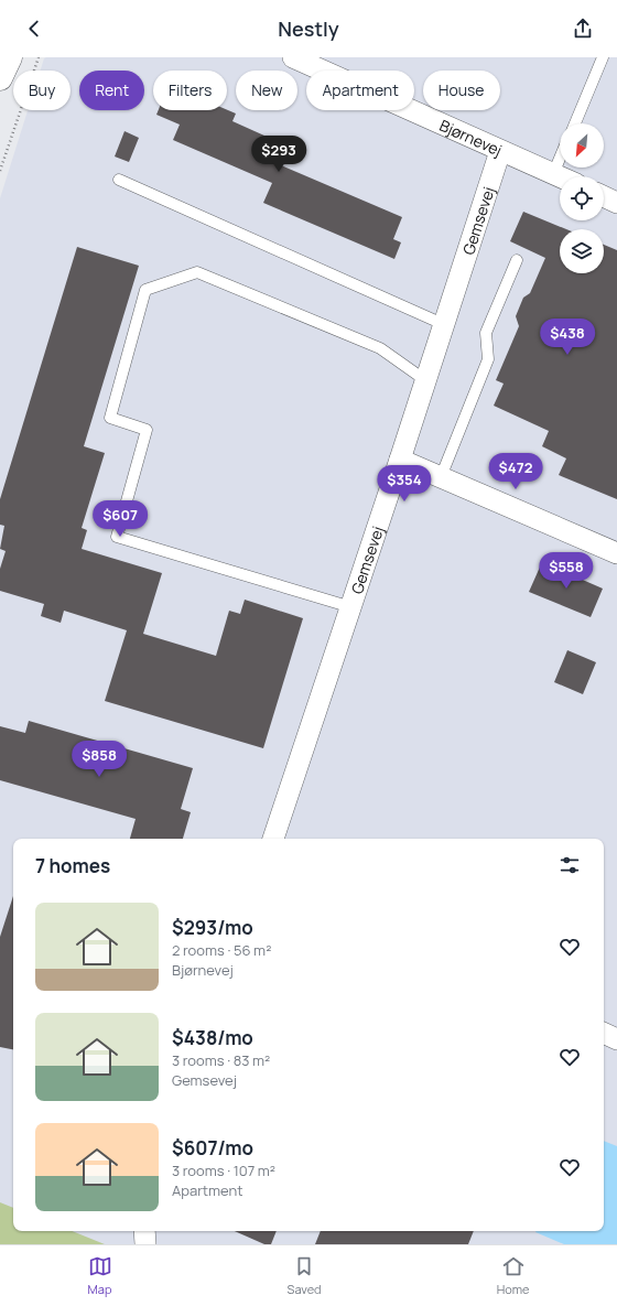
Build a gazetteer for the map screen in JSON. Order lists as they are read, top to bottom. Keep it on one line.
{"streets":{"street":["Bjørnevej","Gemsevej"]},"crossings":[["Bjørnevej","Gemsevej"]],"north":"bottom left","page":{"header":"Nestly","chip":["Buy","Rent","Filters","New","Apartment","House"],"price":["$293","$438","$472","$354","$607","$558","$858"],"heading":"7 homes","list":[{"name":"$293/mo","note":"2 rooms · 56 m² · Bjørnevej"},{"name":"$438/mo","note":"3 rooms · 83 m² · Gemsevej"},{"name":"$607/mo","note":"3 rooms · 107 m² · Apartment"}],"tabs":["Map","Saved","Home"]}}
